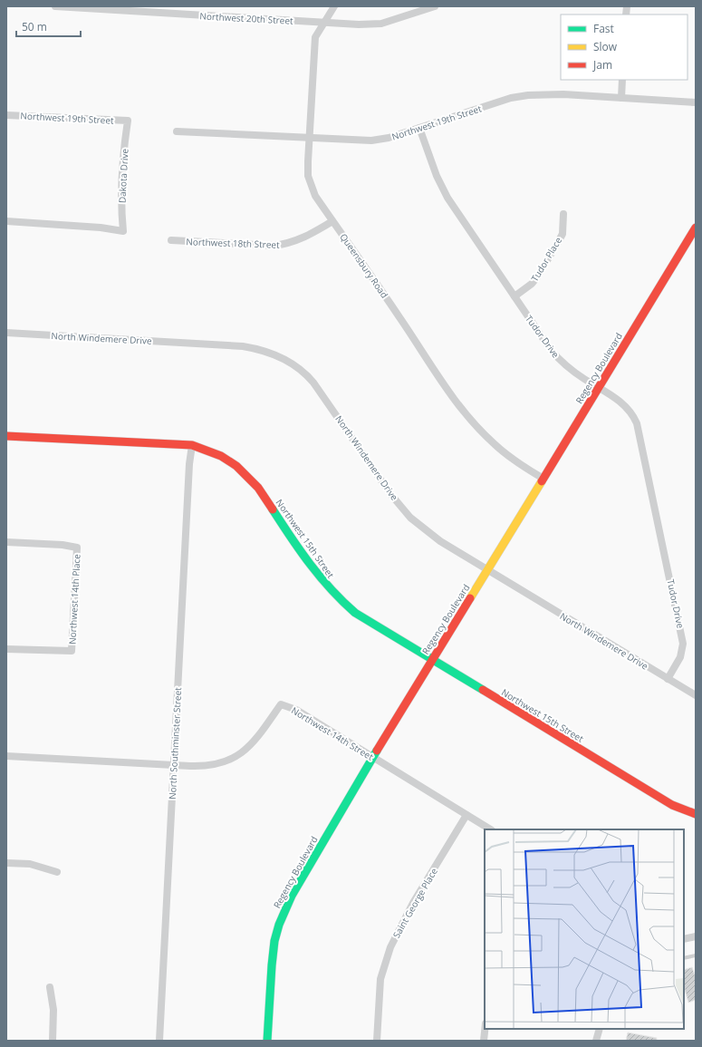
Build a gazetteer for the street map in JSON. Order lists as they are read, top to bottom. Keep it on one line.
{"streets":{"street":["Northwest 20th Street","Northwest 19th Street","Dakota Drive","Northwest 18th Street","Tudor Place","Queensbury Road","Tudor Drive","North Windemere Drive","Regency Boulevard","Northwest 15th Street","Northwest 14th Place","Northwest 14th Street","North Southminster Street","Saint George Place"]},"crossings":[["Northwest 20th Street","Queensbury Road"],["Northwest 19th Street","Dakota Drive"],["Northwest 19th Street","Queensbury Road"],["Northwest 19th Street","Tudor Drive"],["Northwest 18th Street","Queensbury Road"],["Tudor Place","Tudor Drive"],["Queensbury Road","Regency Boulevard"],["Tudor Drive","North Windemere Drive"],["Tudor Drive","Regency Boulevard"],["North Windemere Drive","Regency Boulevard"],["Regency Boulevard","Northwest 15th Street"],["Regency Boulevard","Northwest 14th Street"],["Northwest 15th Street","North Southminster Street"],["Northwest 14th Street","North Southminster Street"],["Northwest 14th Street","Saint George Place"]],"legend":["Fast","Slow","Jam"],"scale_bar":"50 m"}
